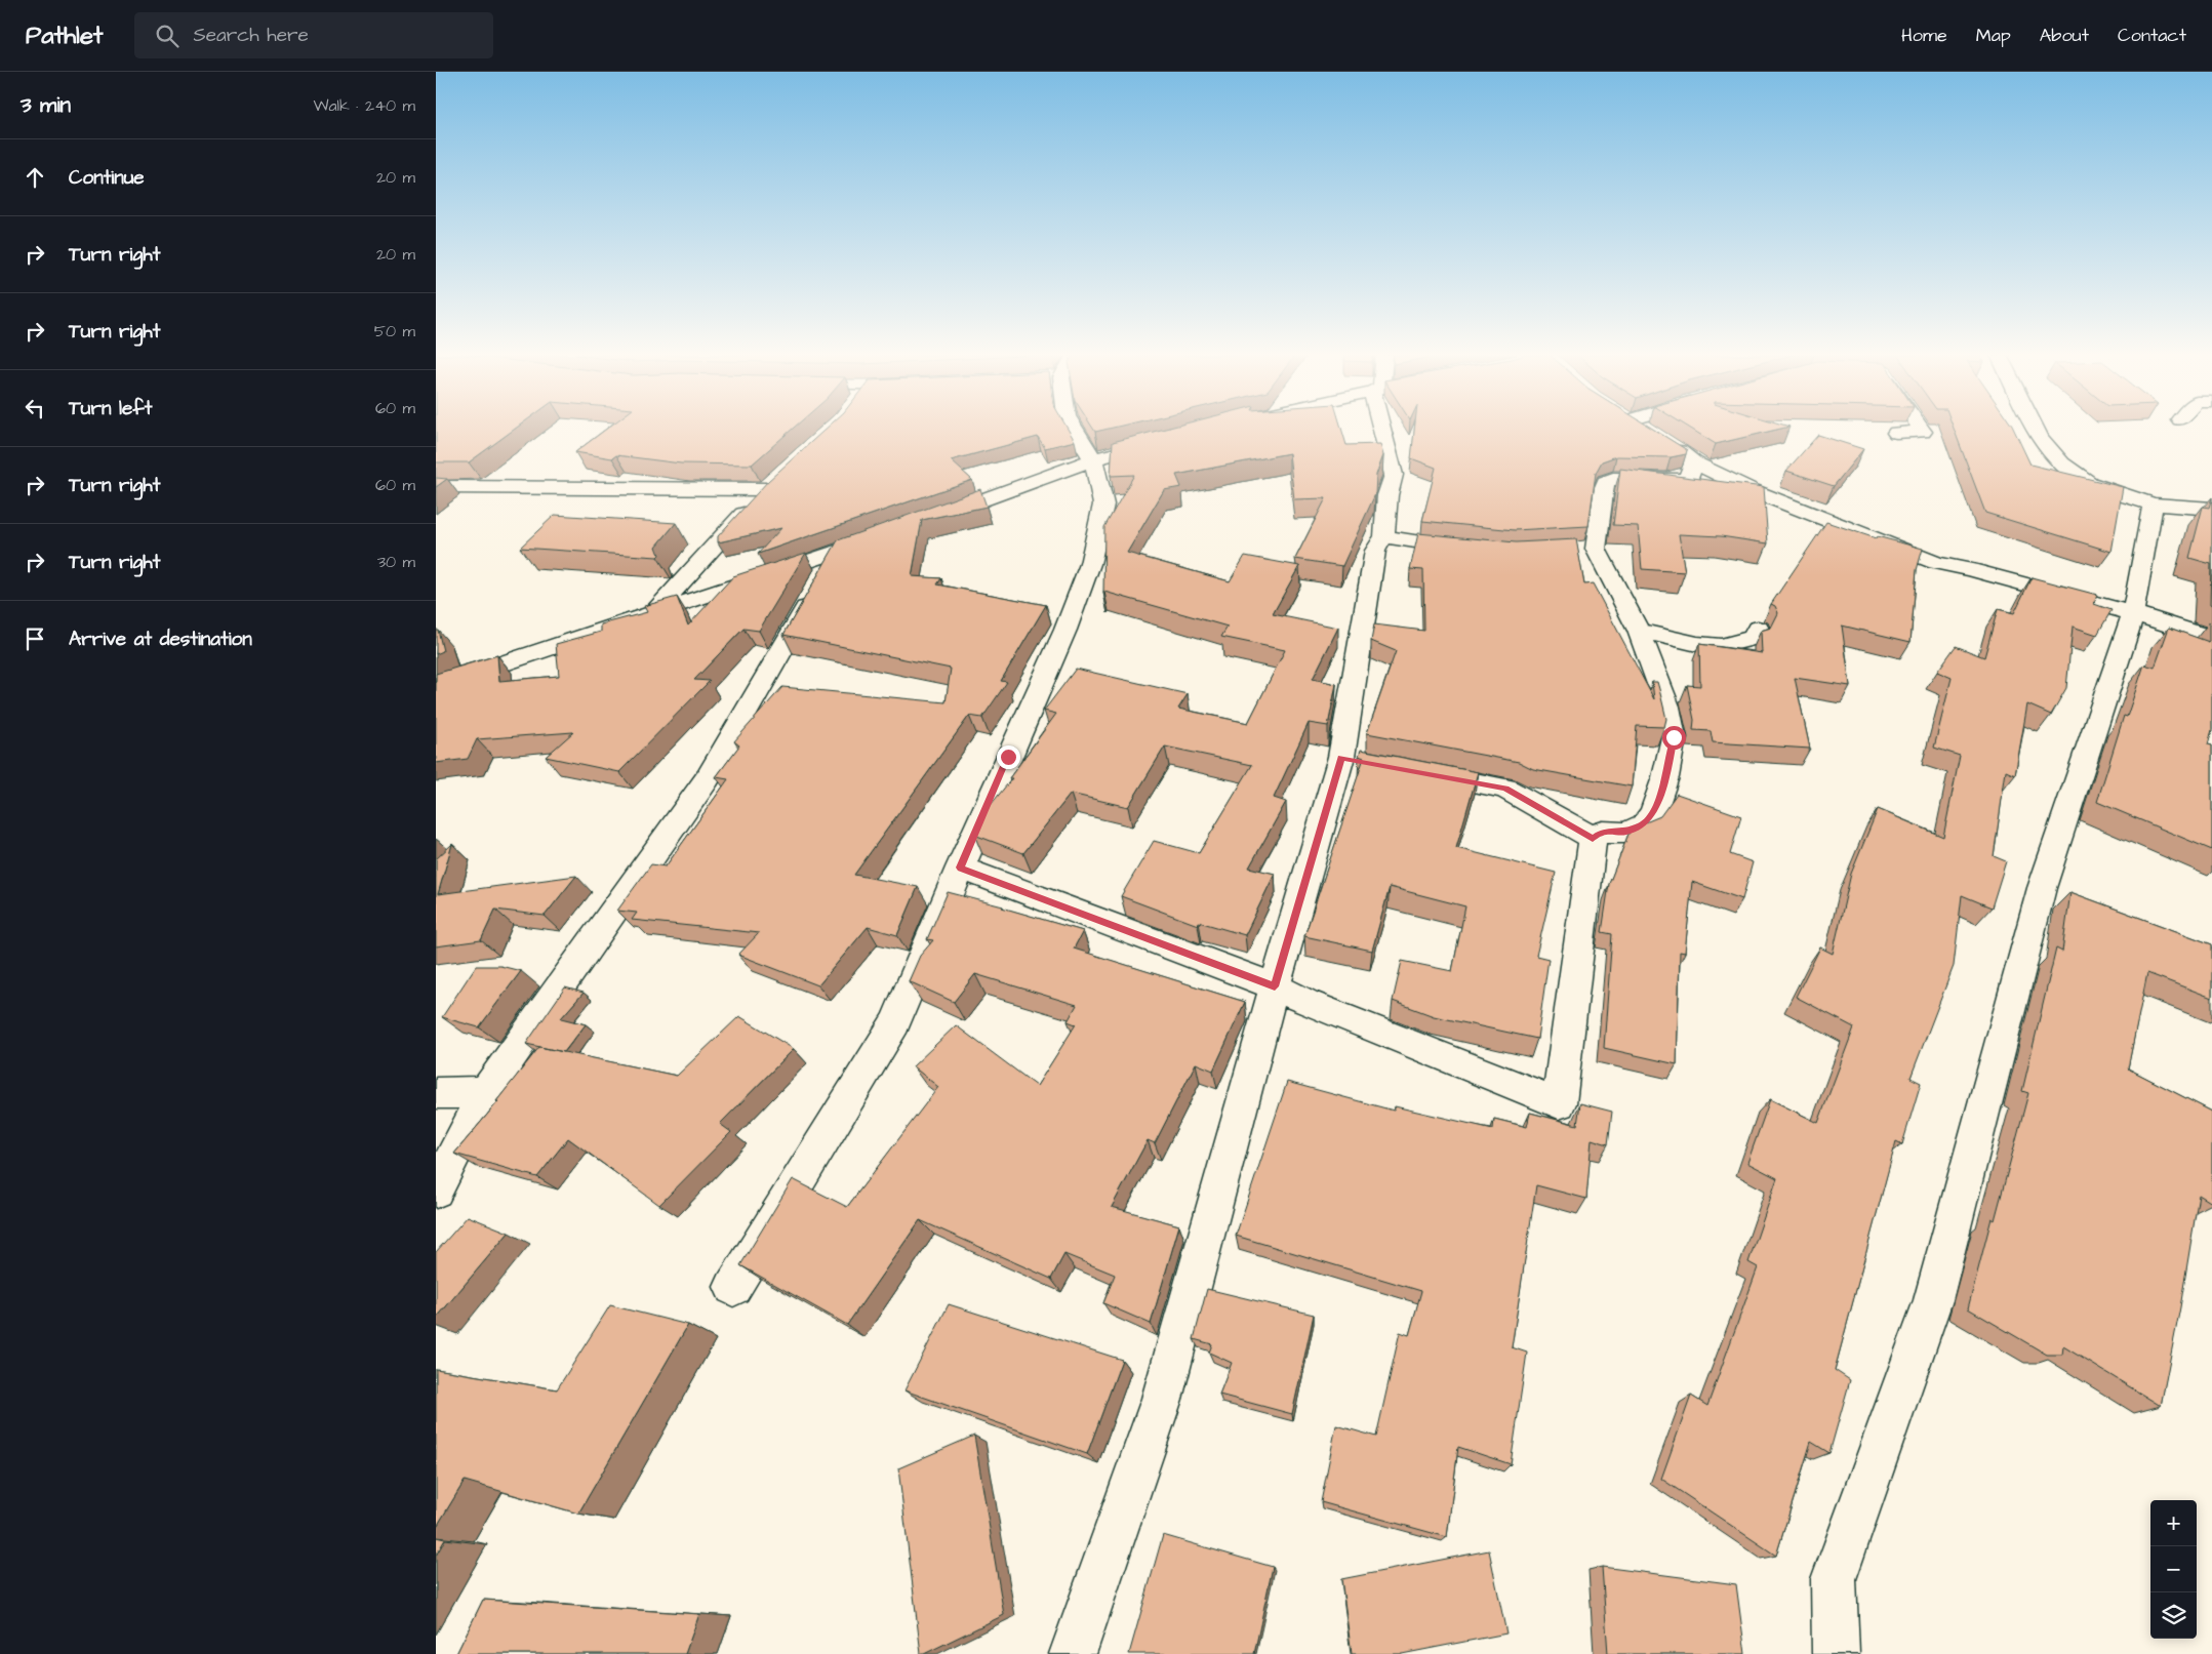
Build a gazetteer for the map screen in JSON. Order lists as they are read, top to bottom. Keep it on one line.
{"page":{"header":"Pathlet","search":"Search here","nav":["Home","Map","About","Contact"],"heading":["3 min","Walk · 240 m"],"list":[["Continue","20 m"],["Turn right","20 m"],["Turn right","50 m"],["Turn left","60 m"],["Turn right","60 m"],["Turn right","30 m"],"Arrive at destination"],"map_buttons":["+","−"]}}
